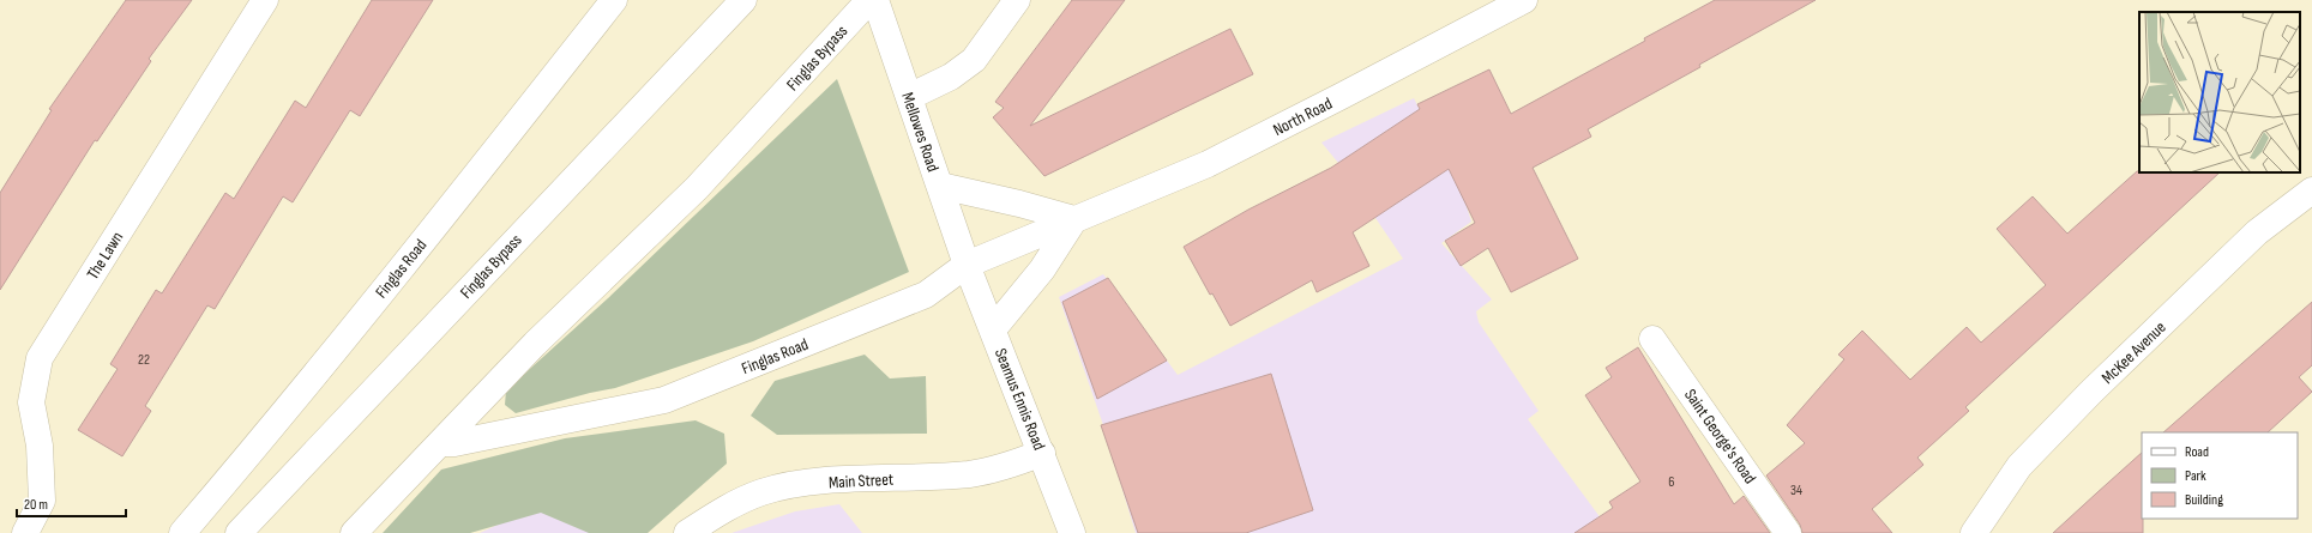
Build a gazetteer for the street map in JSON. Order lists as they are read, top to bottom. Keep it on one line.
{"streets":{"main road":["Finglas Bypass","North Road","Mellowes Road","The Lawn","Finglas Road","McKee Avenue","Seamus Ennis Road","Saint George's Road","Main Street"]},"crossings":[["Finglas Bypass","Finglas Road"],["North Road","Mellowes Road"],["North Road","Finglas Road"],["North Road","Seamus Ennis Road"],["Mellowes Road","Finglas Road"],["Mellowes Road","Seamus Ennis Road"],["Finglas Road","Seamus Ennis Road"],["Seamus Ennis Road","Main Street"]],"house_numbers":["22","6","34"],"legend":["Road","Park","Building"],"scale_bar":"20 m"}
